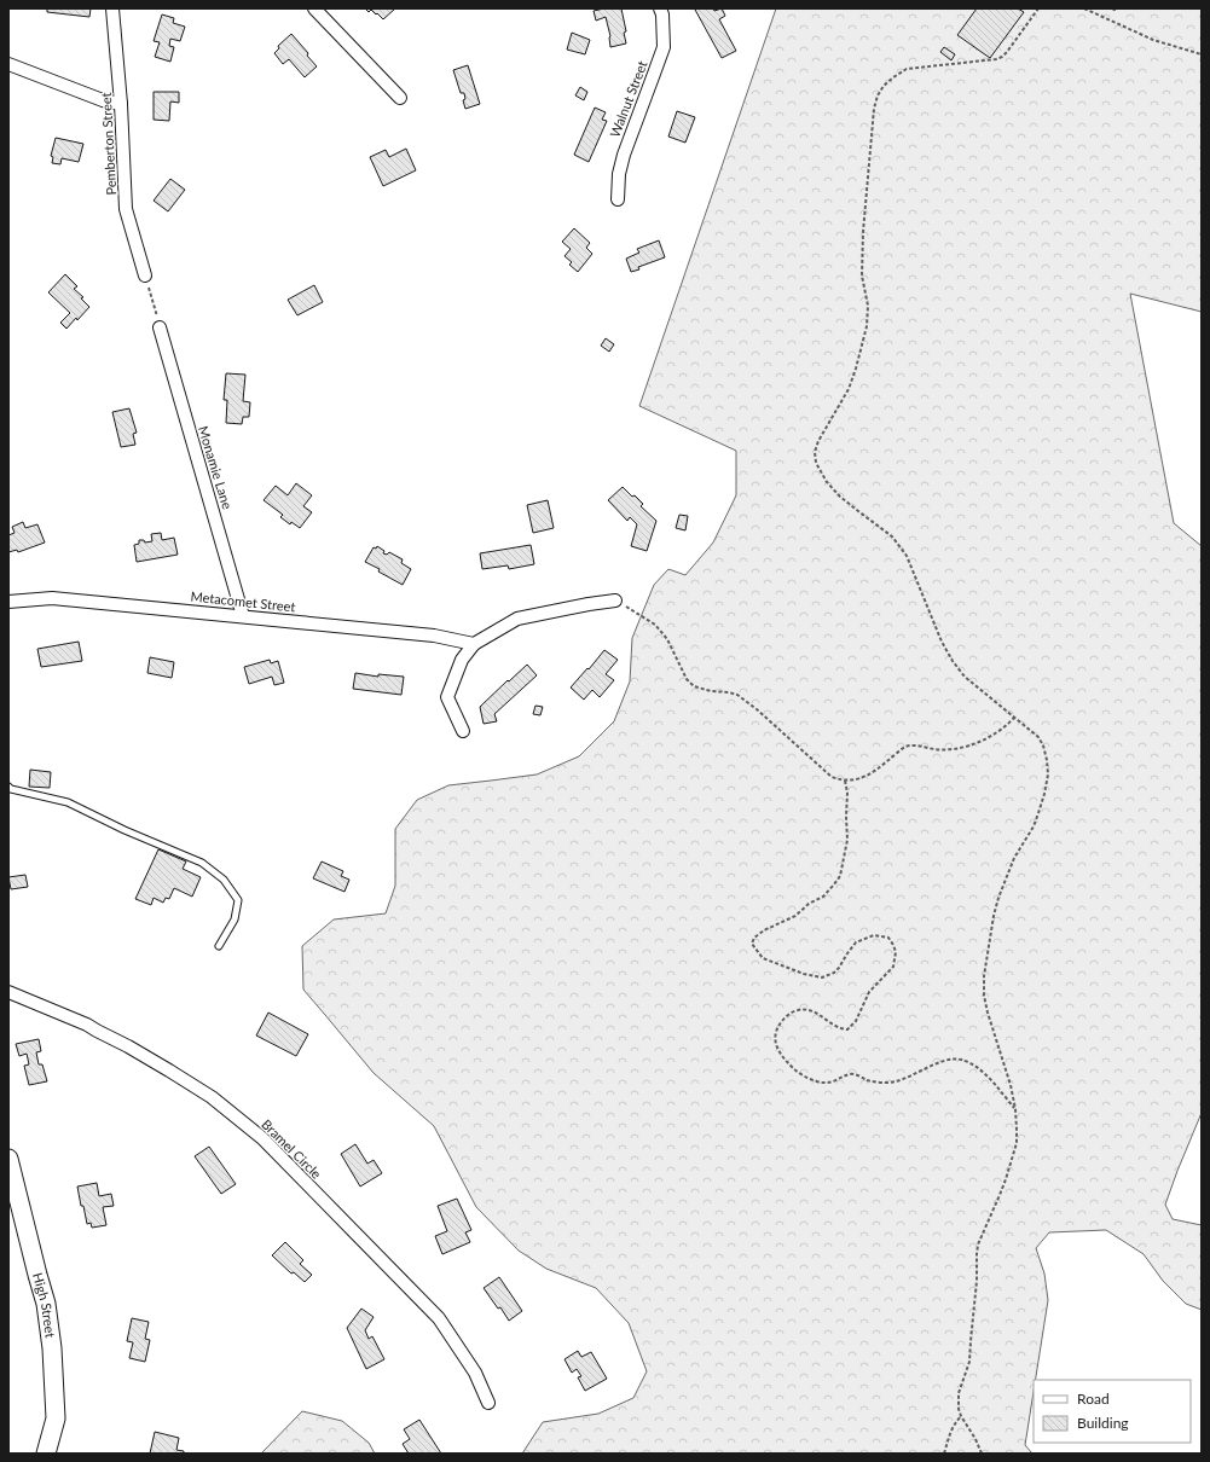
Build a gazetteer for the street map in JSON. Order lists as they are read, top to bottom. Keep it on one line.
{"streets":{"street":["Walnut Street","Pemberton Street","Monamie Lane","Metacomet Street","Bramel Circle","High Street"]},"crossings":[["Monamie Lane","Metacomet Street"]],"legend":["Road","Building"]}
